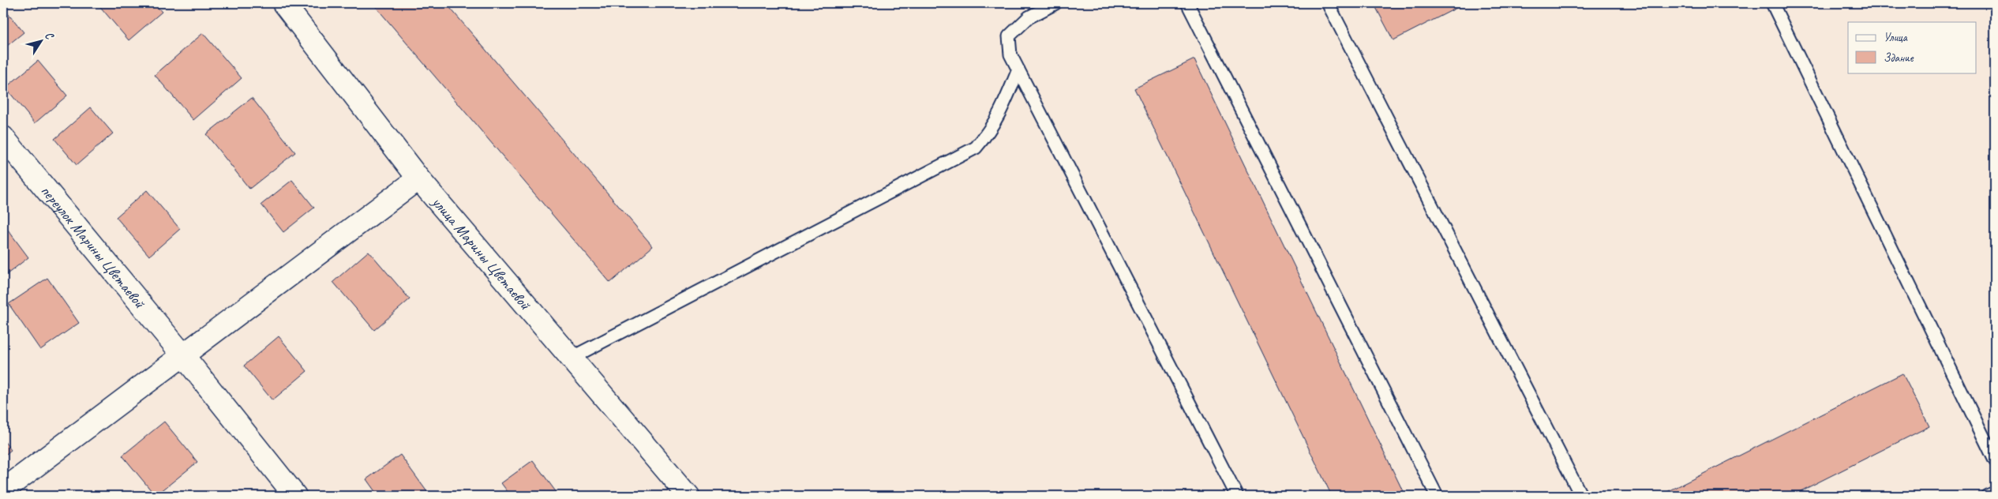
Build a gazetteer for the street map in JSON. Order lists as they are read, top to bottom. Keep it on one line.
{"streets":{"street":["переулок Марины Цветаевой","улица Марины Цветаевой"]},"legend":["Улица","Здание"],"north":"top right"}
